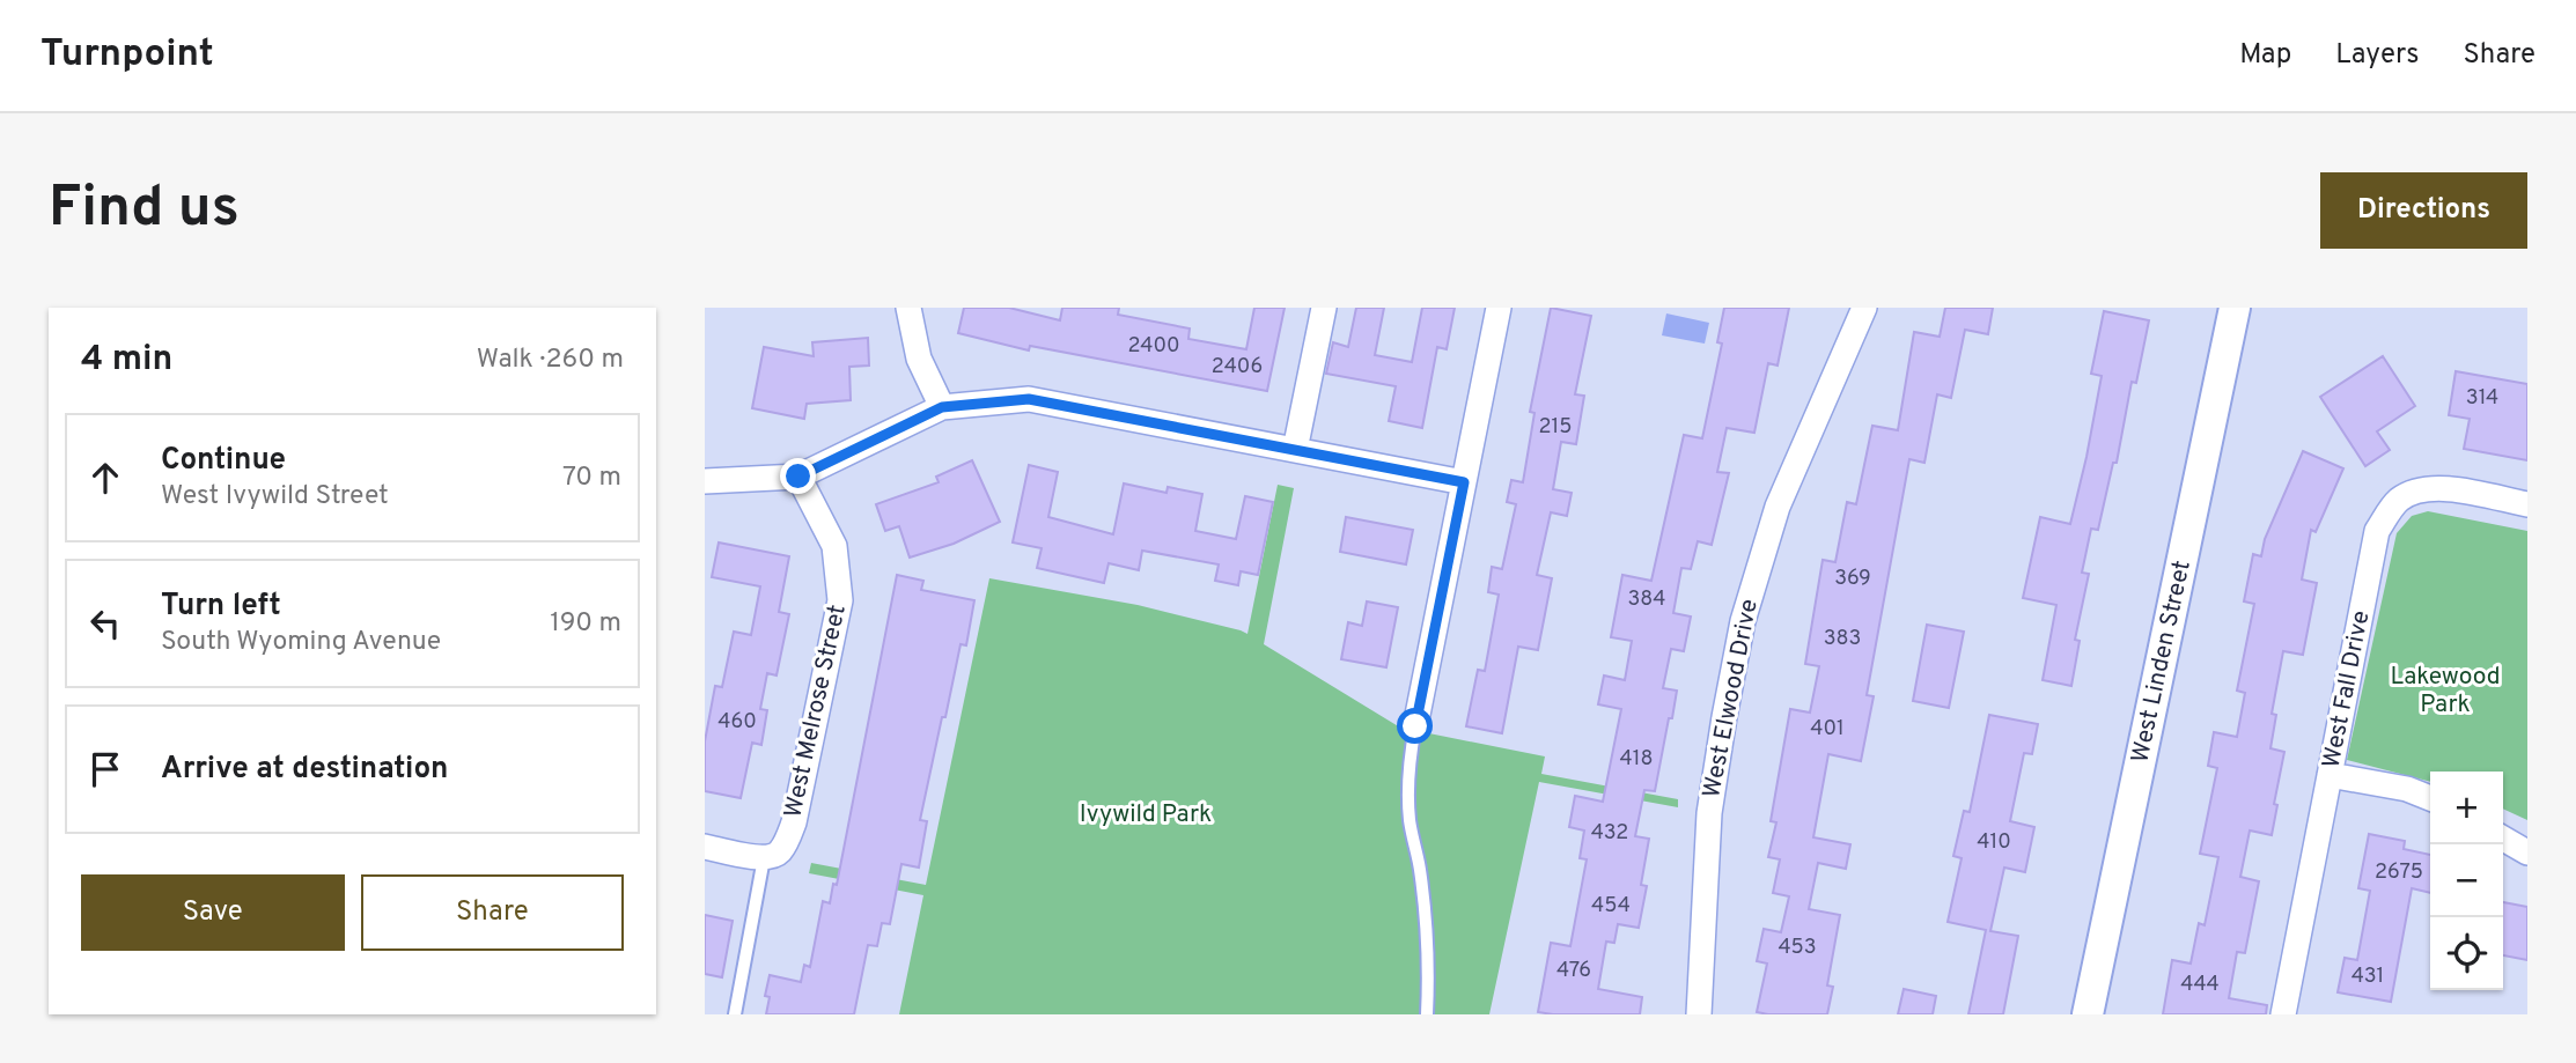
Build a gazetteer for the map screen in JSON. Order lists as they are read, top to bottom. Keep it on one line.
{"streets":{"street":["West Linden Street","West Fall Drive","West Elwood Drive","West Melrose Street"]},"parks":["Lakewood Park","Ivywild Park"],"house_numbers":["2400","2406","314","215","369","384","383","460","401","418","432","410","2675","454","453","476","431","444"],"page":{"header":"Turnpoint","nav":["Map","Layers","Share"],"buttons":["Directions",["Save","Share"]],"title":"Find us","heading":["4 min","Walk · 260 m"],"list":[["Continue","West Ivywild Street","70 m"],["Turn left","South Wyoming Avenue","190 m"],"Arrive at destination"],"map_buttons":["+","−"]}}
